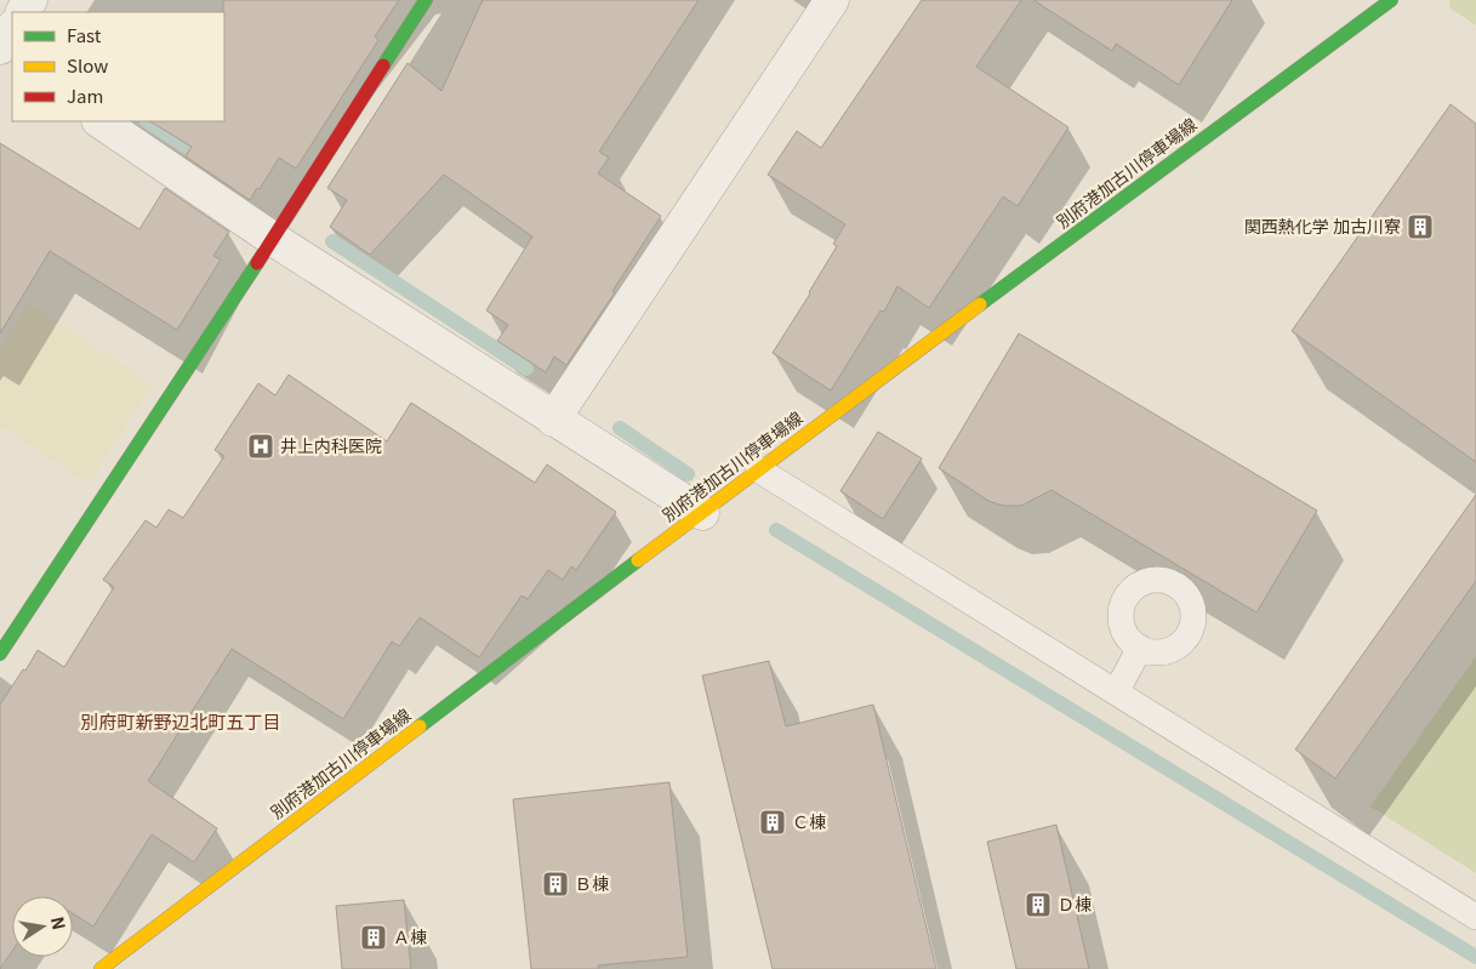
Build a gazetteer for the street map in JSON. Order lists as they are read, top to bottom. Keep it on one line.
{"streets":{"main road":["別府港加古川停車場線"]},"districts":["別府町新野辺北町五丁目"],"places":{"building":["関西熱化学 加古川寮","Ｃ棟","Ｂ棟","Ｄ棟","Ａ棟"],"hospital":["井上内科医院"]},"legend":["Fast","Slow","Jam"],"north":"right"}
